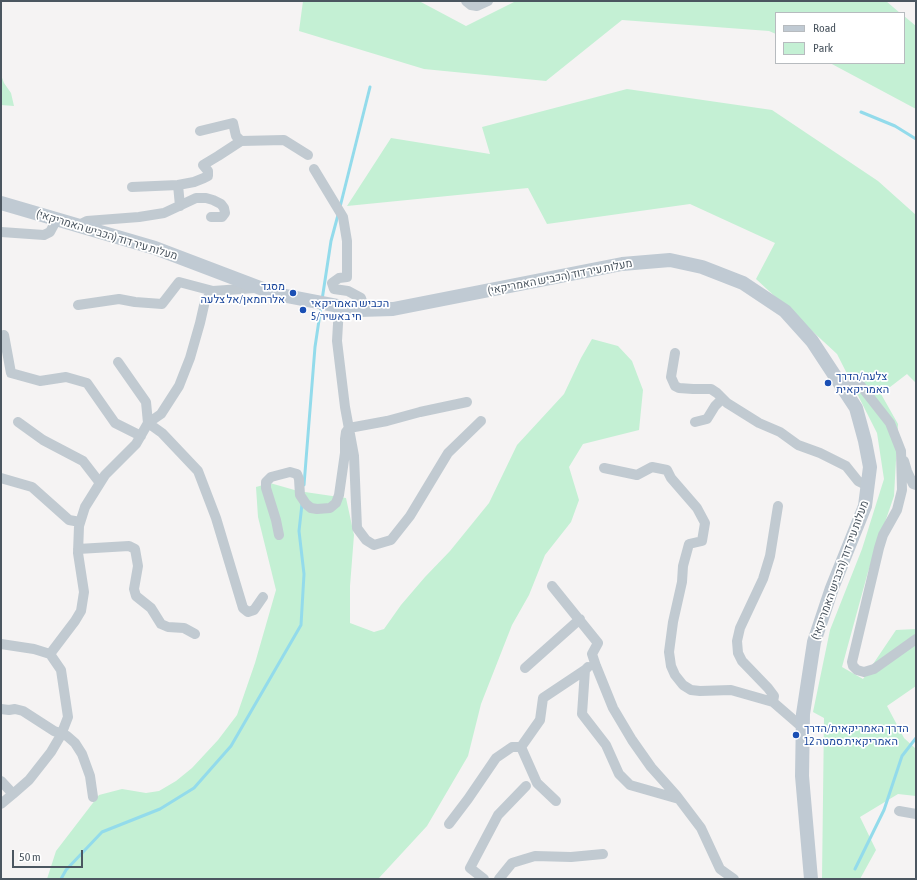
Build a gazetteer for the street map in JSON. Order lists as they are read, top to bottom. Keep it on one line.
{"streets":{"main road":["מעלות עיר דוד (הכביש האמריקאי)"]},"places":["מסגד אלרחמאן/אל צלעה","הכביש האמריקאי 5/חי באשיר","צלעה/הדרך האמריקאית","הדרך האמריקאית/הדרך האמריקאית סמטה 12"],"legend":["Road","Park"],"scale_bar":"50 m"}
